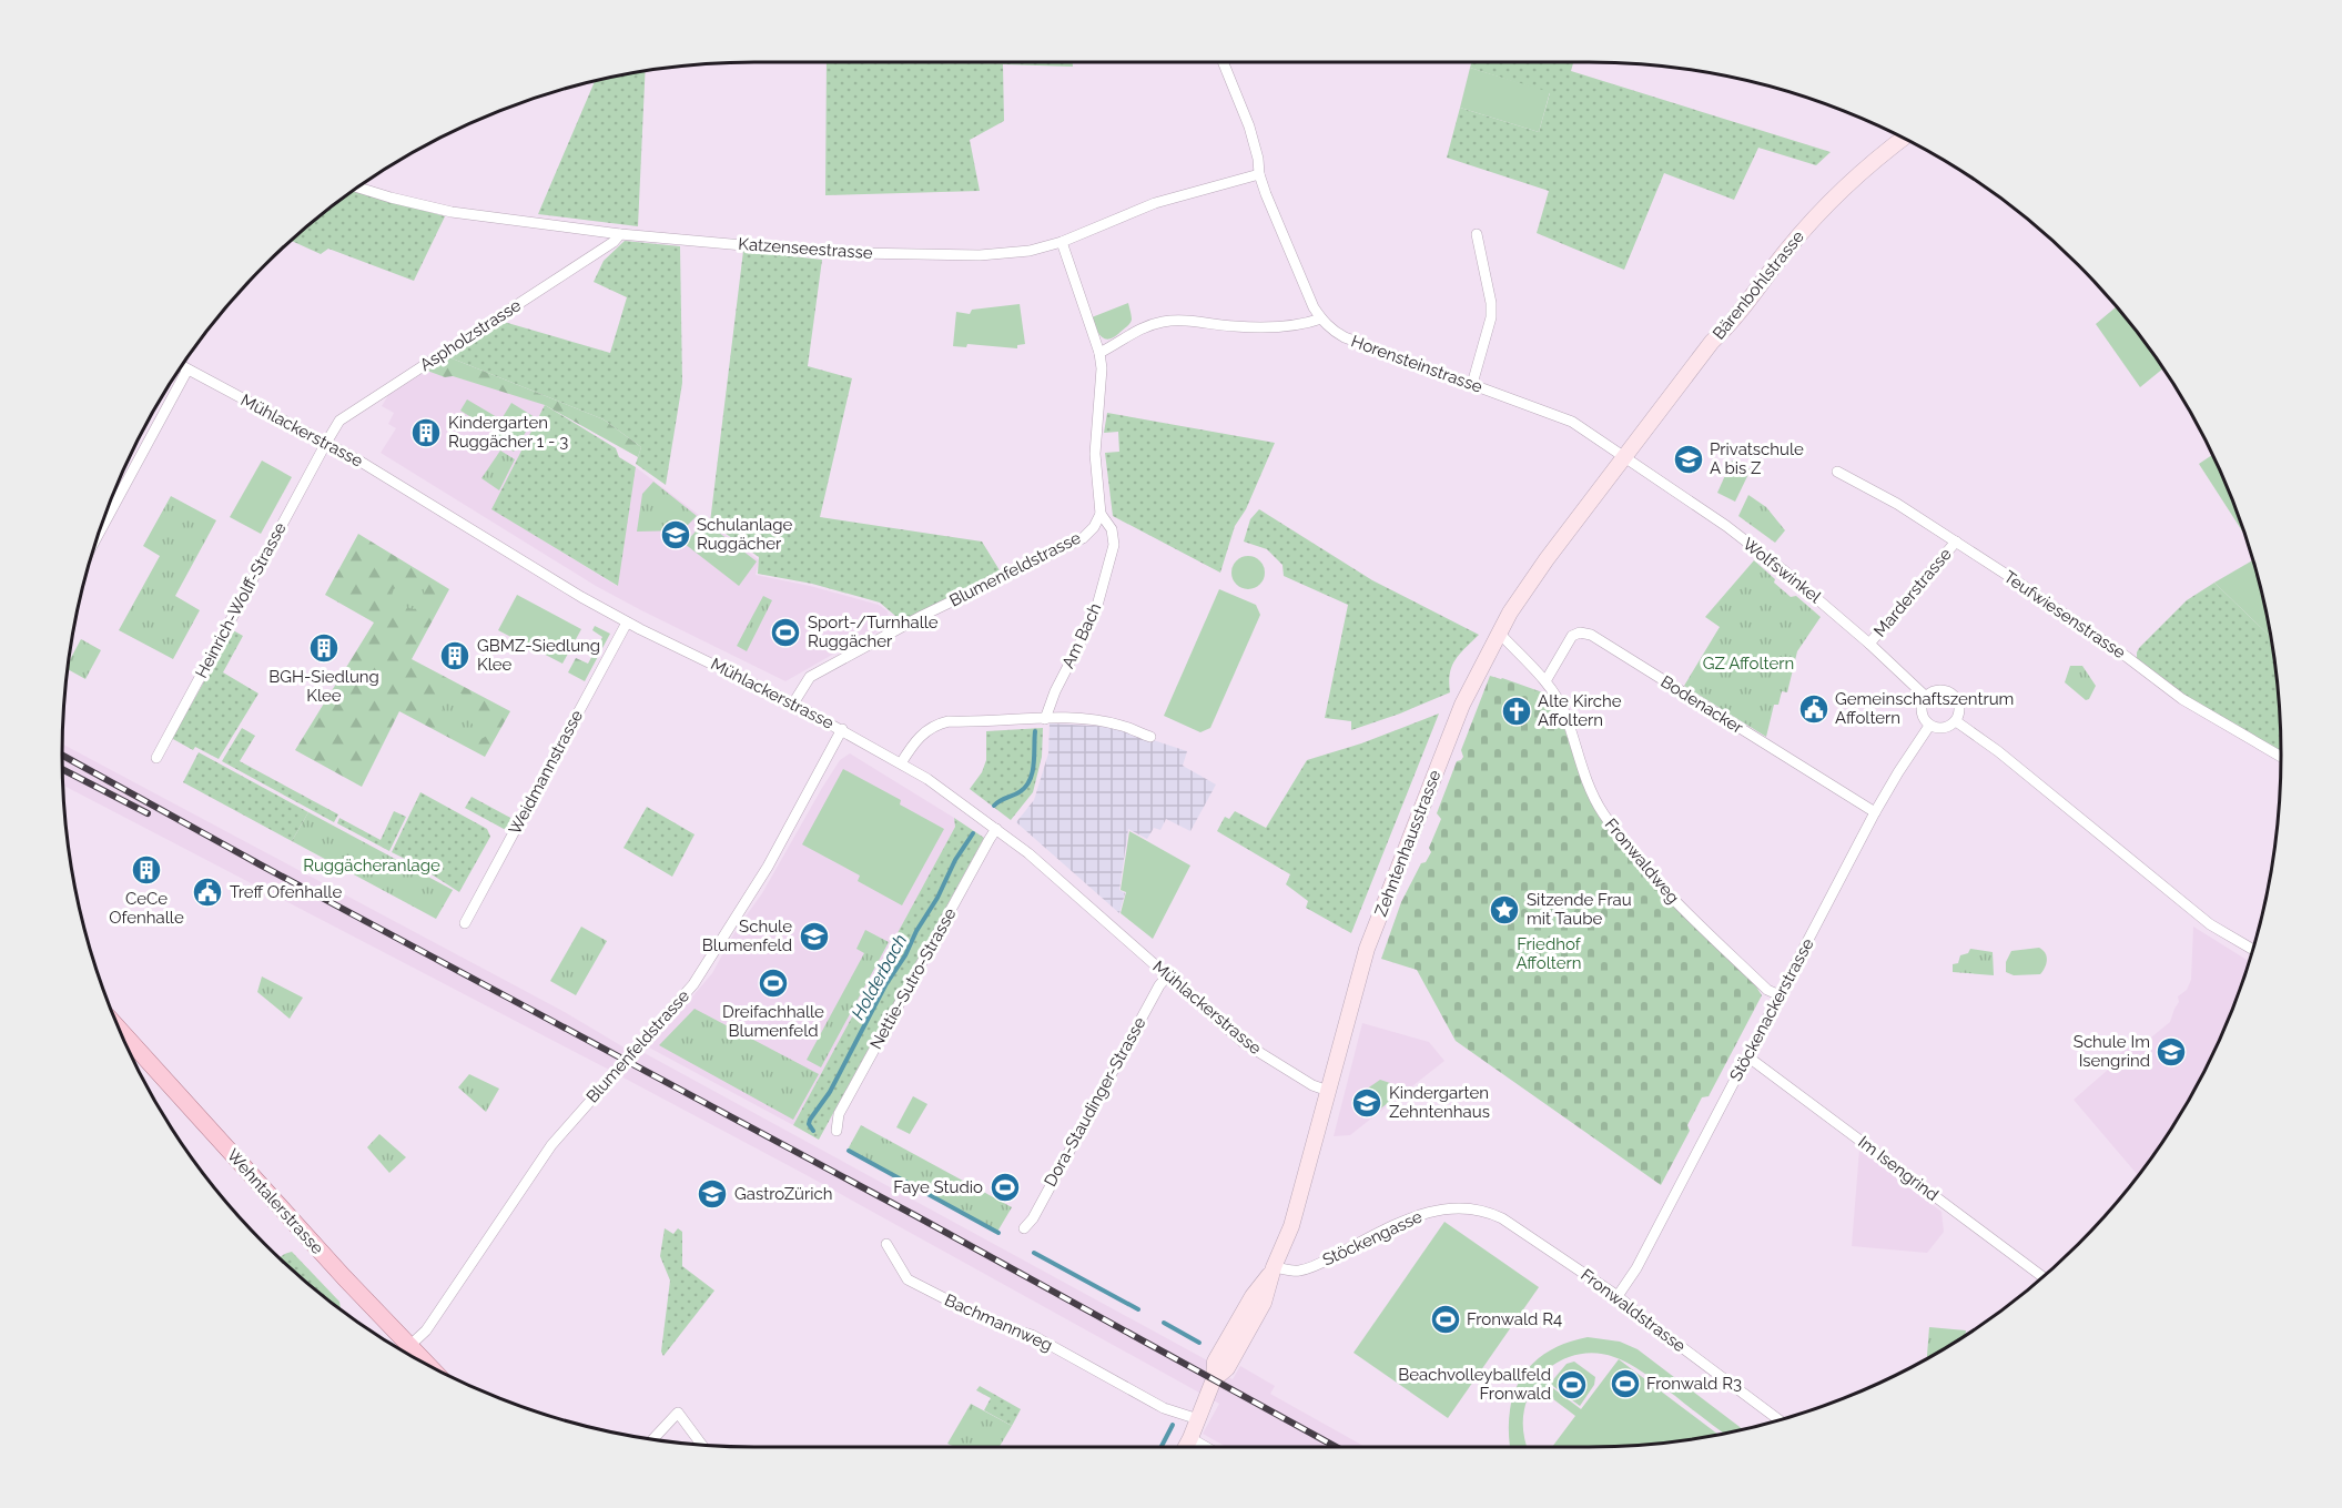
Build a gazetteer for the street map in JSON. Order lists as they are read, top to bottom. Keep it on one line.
{"streets":{"main road":["Wehntalerstrasse"],"street":["Katzenseestrasse","Bärenbohlstrasse","Aspholzstrasse","Horensteinstrasse","Mühlackerstrasse","Blumenfeldstrasse","Wolfswinkel","Marderstrasse","Heinrich-Wolff-Strasse","Teufwiesenstrasse","Am Bach","Bodenacker","Weidmannstrasse","Zehntenhausstrasse","Fronwaldweg","Nettie-Sutro-Strasse","Stöckenackerstrasse","Dora-Staudinger-Strasse","Im Isengrind","Stöckengasse","Fronwaldstrasse","Bachmannweg"]},"crossings":[["Katzenseestrasse","Aspholzstrasse"],["Katzenseestrasse","Horensteinstrasse"],["Bärenbohlstrasse","Horensteinstrasse"],["Bärenbohlstrasse","Wolfswinkel"],["Bärenbohlstrasse","Zehntenhausstrasse"],["Aspholzstrasse","Mühlackerstrasse"],["Aspholzstrasse","Heinrich-Wolff-Strasse"],["Horensteinstrasse","Wolfswinkel"],["Horensteinstrasse","Zehntenhausstrasse"],["Mühlackerstrasse","Blumenfeldstrasse"],["Mühlackerstrasse","Heinrich-Wolff-Strasse"],["Mühlackerstrasse","Weidmannstrasse"],["Mühlackerstrasse","Zehntenhausstrasse"],["Mühlackerstrasse","Nettie-Sutro-Strasse"],["Mühlackerstrasse","Dora-Staudinger-Strasse"],["Blumenfeldstrasse","Am Bach"],["Blumenfeldstrasse","Wehntalerstrasse"],["Wolfswinkel","Marderstrasse"],["Wolfswinkel","Zehntenhausstrasse"],["Wolfswinkel","Stöckenackerstrasse"],["Marderstrasse","Teufwiesenstrasse"],["Bodenacker","Fronwaldweg"],["Bodenacker","Stöckenackerstrasse"],["Zehntenhausstrasse","Fronwaldweg"],["Zehntenhausstrasse","Stöckengasse"],["Zehntenhausstrasse","Bachmannweg"],["Fronwaldweg","Stöckenackerstrasse"],["Stöckenackerstrasse","Im Isengrind"],["Stöckenackerstrasse","Fronwaldstrasse"],["Stöckengasse","Fronwaldstrasse"]],"water":["Holderbach"],"parks":["GZ Affoltern","Ruggächeranlage","Friedhof Affoltern"],"places":{"building":["Kindergarten Ruggächer 1 - 3","BGH-Siedlung Klee","GBMZ-Siedlung Klee","CeCe Ofenhalle"],"school or university":["Privatschule A bis Z","Schulanlage Ruggächer","Schule Blumenfeld","Schule Im Isengrind","Kindergarten Zehntenhaus","GastroZürich"],"sports":["Sport-/Turnhalle Ruggächer","Dreifachhalle Blumenfeld","Faye Studio","Fronwald R4","Fronwald R3","Beachvolleyballfeld Fronwald"],"public building":["Gemeinschaftszentrum Affoltern","Treff Ofenhalle"],"church":["Alte Kirche Affoltern"],"place":["Sitzende Frau mit Taube"]}}
